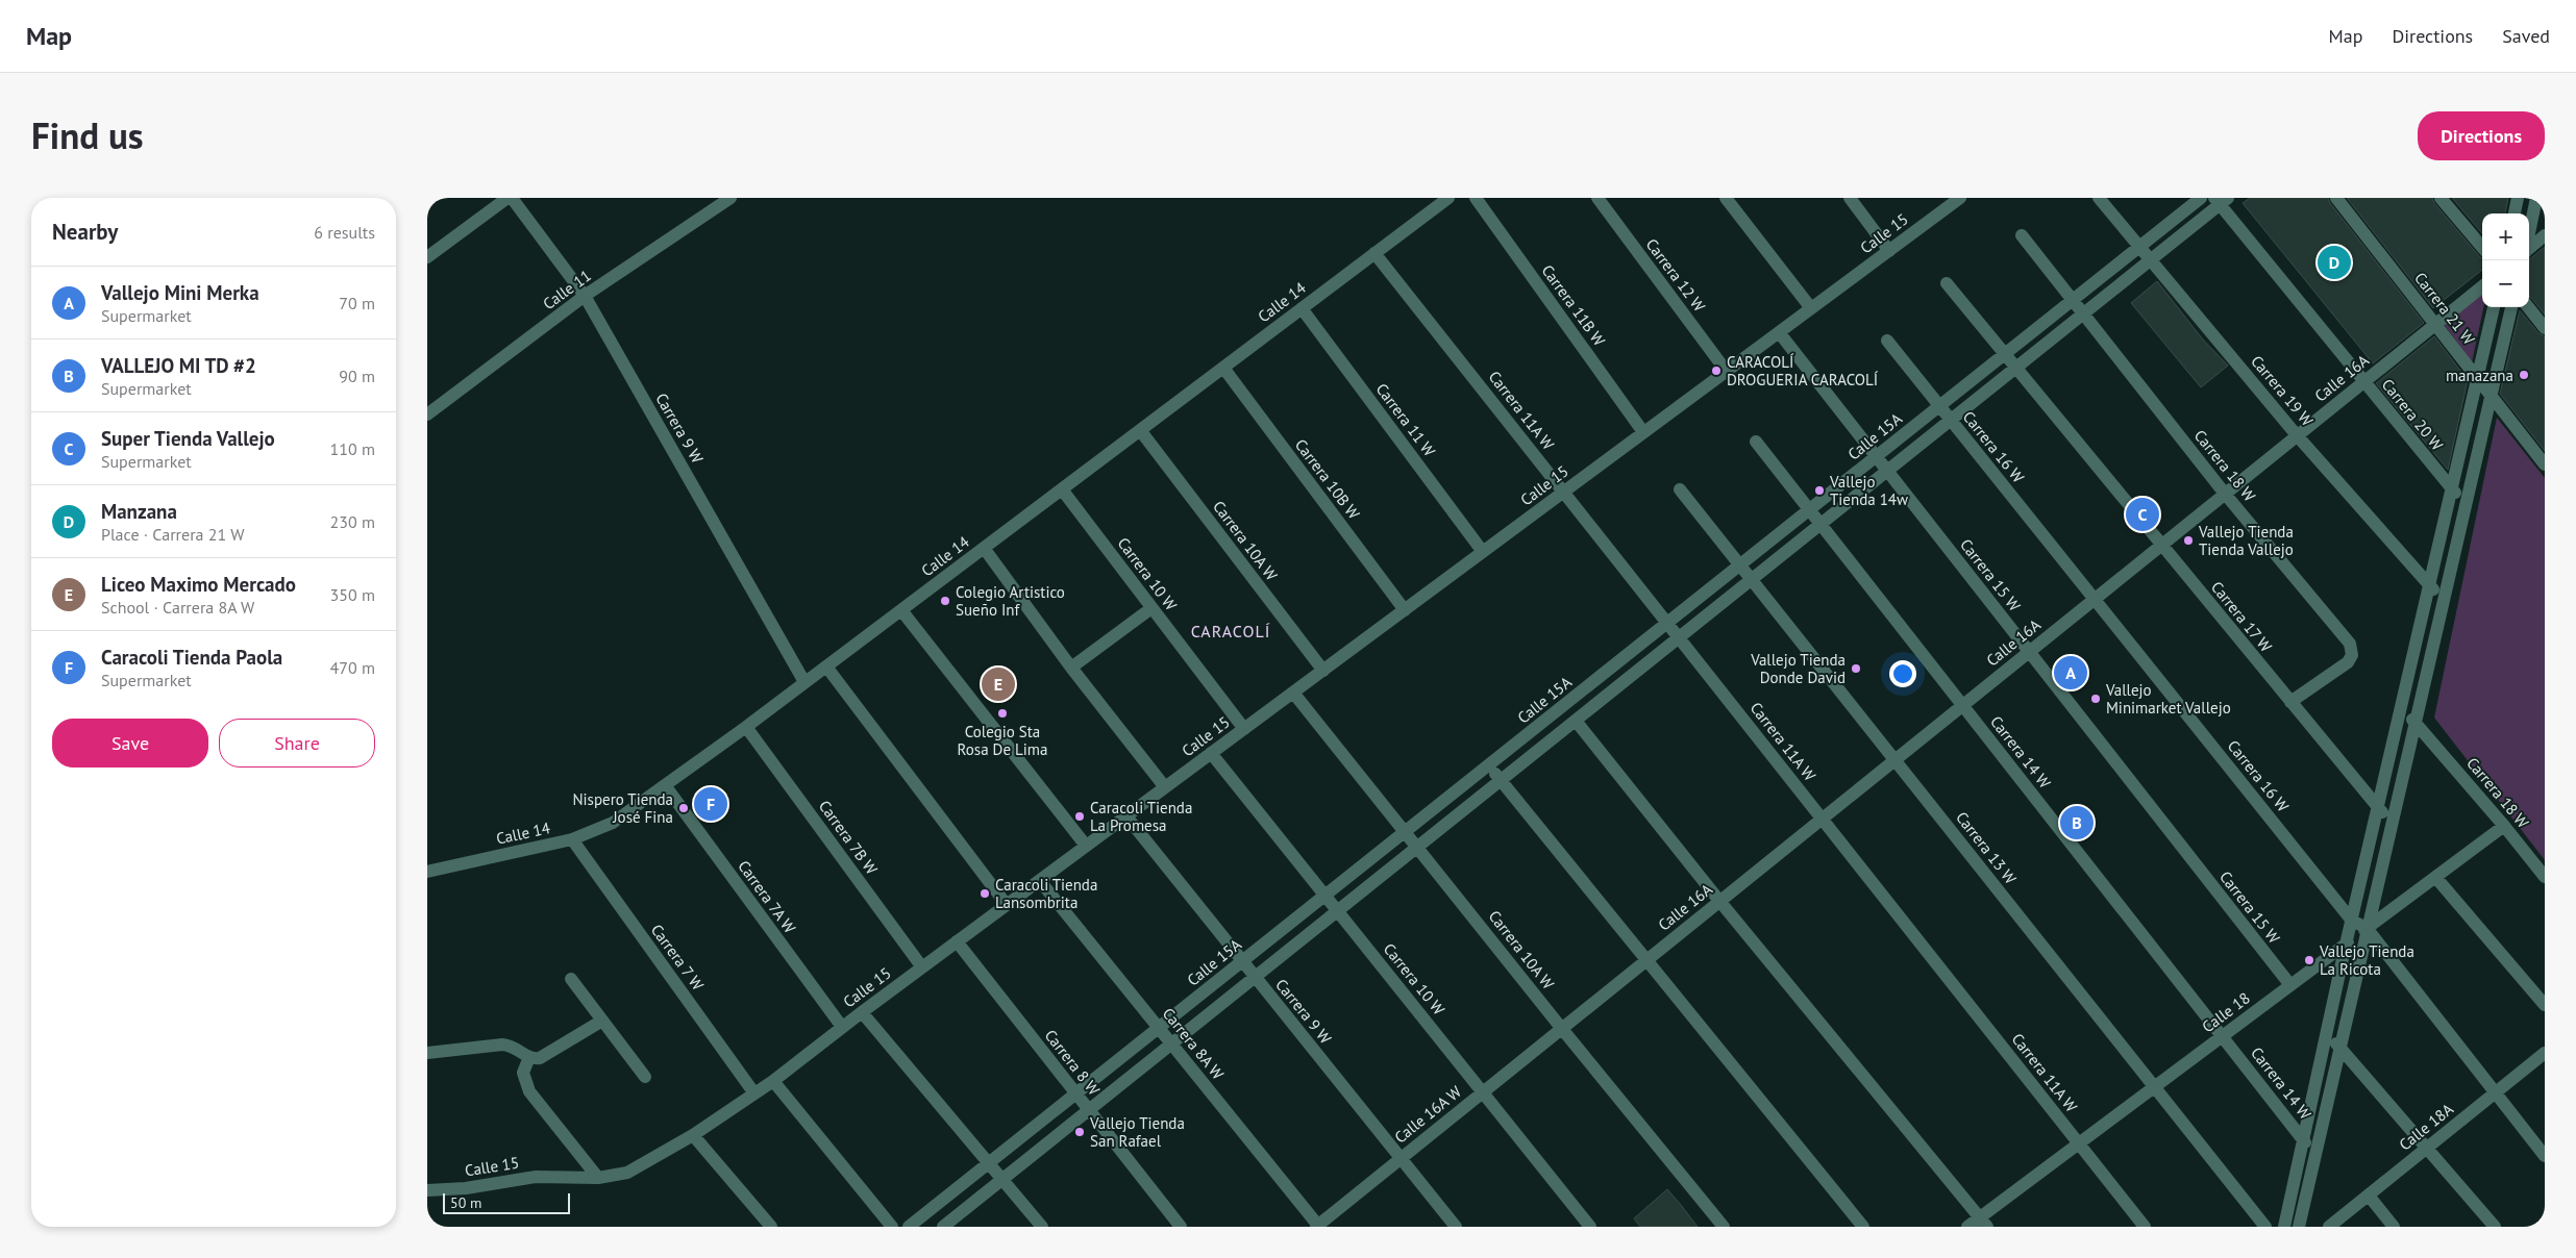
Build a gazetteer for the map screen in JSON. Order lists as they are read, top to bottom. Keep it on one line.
{"streets":{"street":["Calle 15","Carrera 12 W","Calle 11","Calle 14","Carrera 11B W","Carrera 21 W","Calle 16A","Carrera 19 W","Carrera 11A W","Carrera 20 W","Carrera 11 W","Carrera 9 W","Calle 15A","Carrera 16 W","Carrera 18 W","Carrera 10B W","Carrera 10A W","Carrera 10 W","Carrera 15 W","Carrera 17 W","Carrera 14 W","Carrera 7B W","Carrera 13 W","Carrera 7A W","Carrera 7 W","Calle 18","Carrera 8A W","Carrera 8 W","Calle 16A W","Calle 18A"]},"crossings":[["Calle 15","Carrera 12 W"],["Calle 15","Carrera 11B W"],["Calle 15","Carrera 11A W"],["Calle 15","Carrera 11 W"],["Calle 15","Carrera 9 W"],["Calle 15","Carrera 10B W"],["Calle 15","Carrera 10A W"],["Calle 15","Carrera 10 W"],["Calle 15","Carrera 15 W"],["Calle 15","Carrera 7B W"],["Calle 15","Carrera 7A W"],["Calle 15","Carrera 7 W"],["Calle 15","Carrera 8A W"],["Calle 15","Carrera 8 W"],["Calle 11","Carrera 9 W"],["Calle 14","Carrera 11A W"],["Calle 14","Carrera 11 W"],["Calle 14","Carrera 9 W"],["Calle 14","Carrera 10B W"],["Calle 14","Carrera 10A W"],["Calle 14","Carrera 10 W"],["Calle 14","Carrera 7B W"],["Calle 14","Carrera 7A W"],["Calle 14","Carrera 7 W"],["Carrera 21 W","Calle 16A"],["Calle 16A","Carrera 19 W"],["Calle 16A","Carrera 11A W"],["Calle 16A","Carrera 20 W"],["Calle 16A","Carrera 16 W"],["Calle 16A","Carrera 18 W"],["Calle 16A","Carrera 10A W"],["Calle 16A","Carrera 15 W"],["Calle 16A","Carrera 17 W"],["Calle 16A","Carrera 14 W"],["Calle 16A","Carrera 13 W"],["Calle 16A","Calle 16A W"],["Carrera 19 W","Calle 15A"],["Carrera 11A W","Calle 15A"],["Carrera 11A W","Calle 18"],["Carrera 9 W","Calle 15A"],["Carrera 9 W","Calle 16A W"],["Calle 15A","Carrera 16 W"],["Calle 15A","Carrera 18 W"],["Calle 15A","Carrera 10A W"],["Calle 15A","Carrera 10 W"],["Calle 15A","Carrera 15 W"],["Calle 15A","Carrera 17 W"],["Calle 15A","Carrera 14 W"],["Calle 15A","Carrera 13 W"],["Calle 15A","Carrera 8A W"],["Calle 15A","Carrera 8 W"],["Carrera 16 W","Calle 18"],["Carrera 16 W","Calle 18A"],["Carrera 18 W","Carrera 17 W"],["Carrera 18 W","Calle 18"],["Carrera 10A W","Calle 16A W"],["Carrera 10 W","Calle 16A W"],["Carrera 15 W","Calle 18"],["Carrera 14 W","Calle 18"],["Carrera 13 W","Calle 18"],["Carrera 8A W","Calle 16A W"]],"districts":["CARACOLÍ"],"places":["CARACOLÍ DROGUERIA CARACOLÍ","manazana","Vallejo Tienda 14w","Vallejo Tienda Tienda Vallejo","Colegio Artistico Sueño Inf","Vallejo Tienda Donde David","Vallejo Minimarket Vallejo","Colegio Sta Rosa De Lima","Nispero Tienda José Fina","Caracoli Tienda La Promesa","Caracoli Tienda Lansombrita","Vallejo Tienda La Ricota","Vallejo Tienda San Rafael"],"scale_bar":"50 m","page":{"header":"Map","nav":["Map","Directions","Saved"],"title":"Find us","buttons":["Directions",["Save","Share"]],"heading":["Nearby","6 results"],"map_buttons":["+","−"],"pins":["D","C","A","E","F","B"],"list":[{"mark":"A","name":"Vallejo Mini Merka","note":"Supermarket","value":"70 m"},{"mark":"B","name":"VALLEJO MI TD #2","note":"Supermarket","value":"90 m"},{"mark":"C","name":"Super Tienda Vallejo","note":"Supermarket","value":"110 m"},{"mark":"D","name":"Manzana","note":"Place · Carrera 21 W","value":"230 m"},{"mark":"E","name":"Liceo Maximo Mercado","note":"School · Carrera 8A W","value":"350 m"},{"mark":"F","name":"Caracoli Tienda Paola","note":"Supermarket","value":"470 m"}],"scale":"50 m"}}
